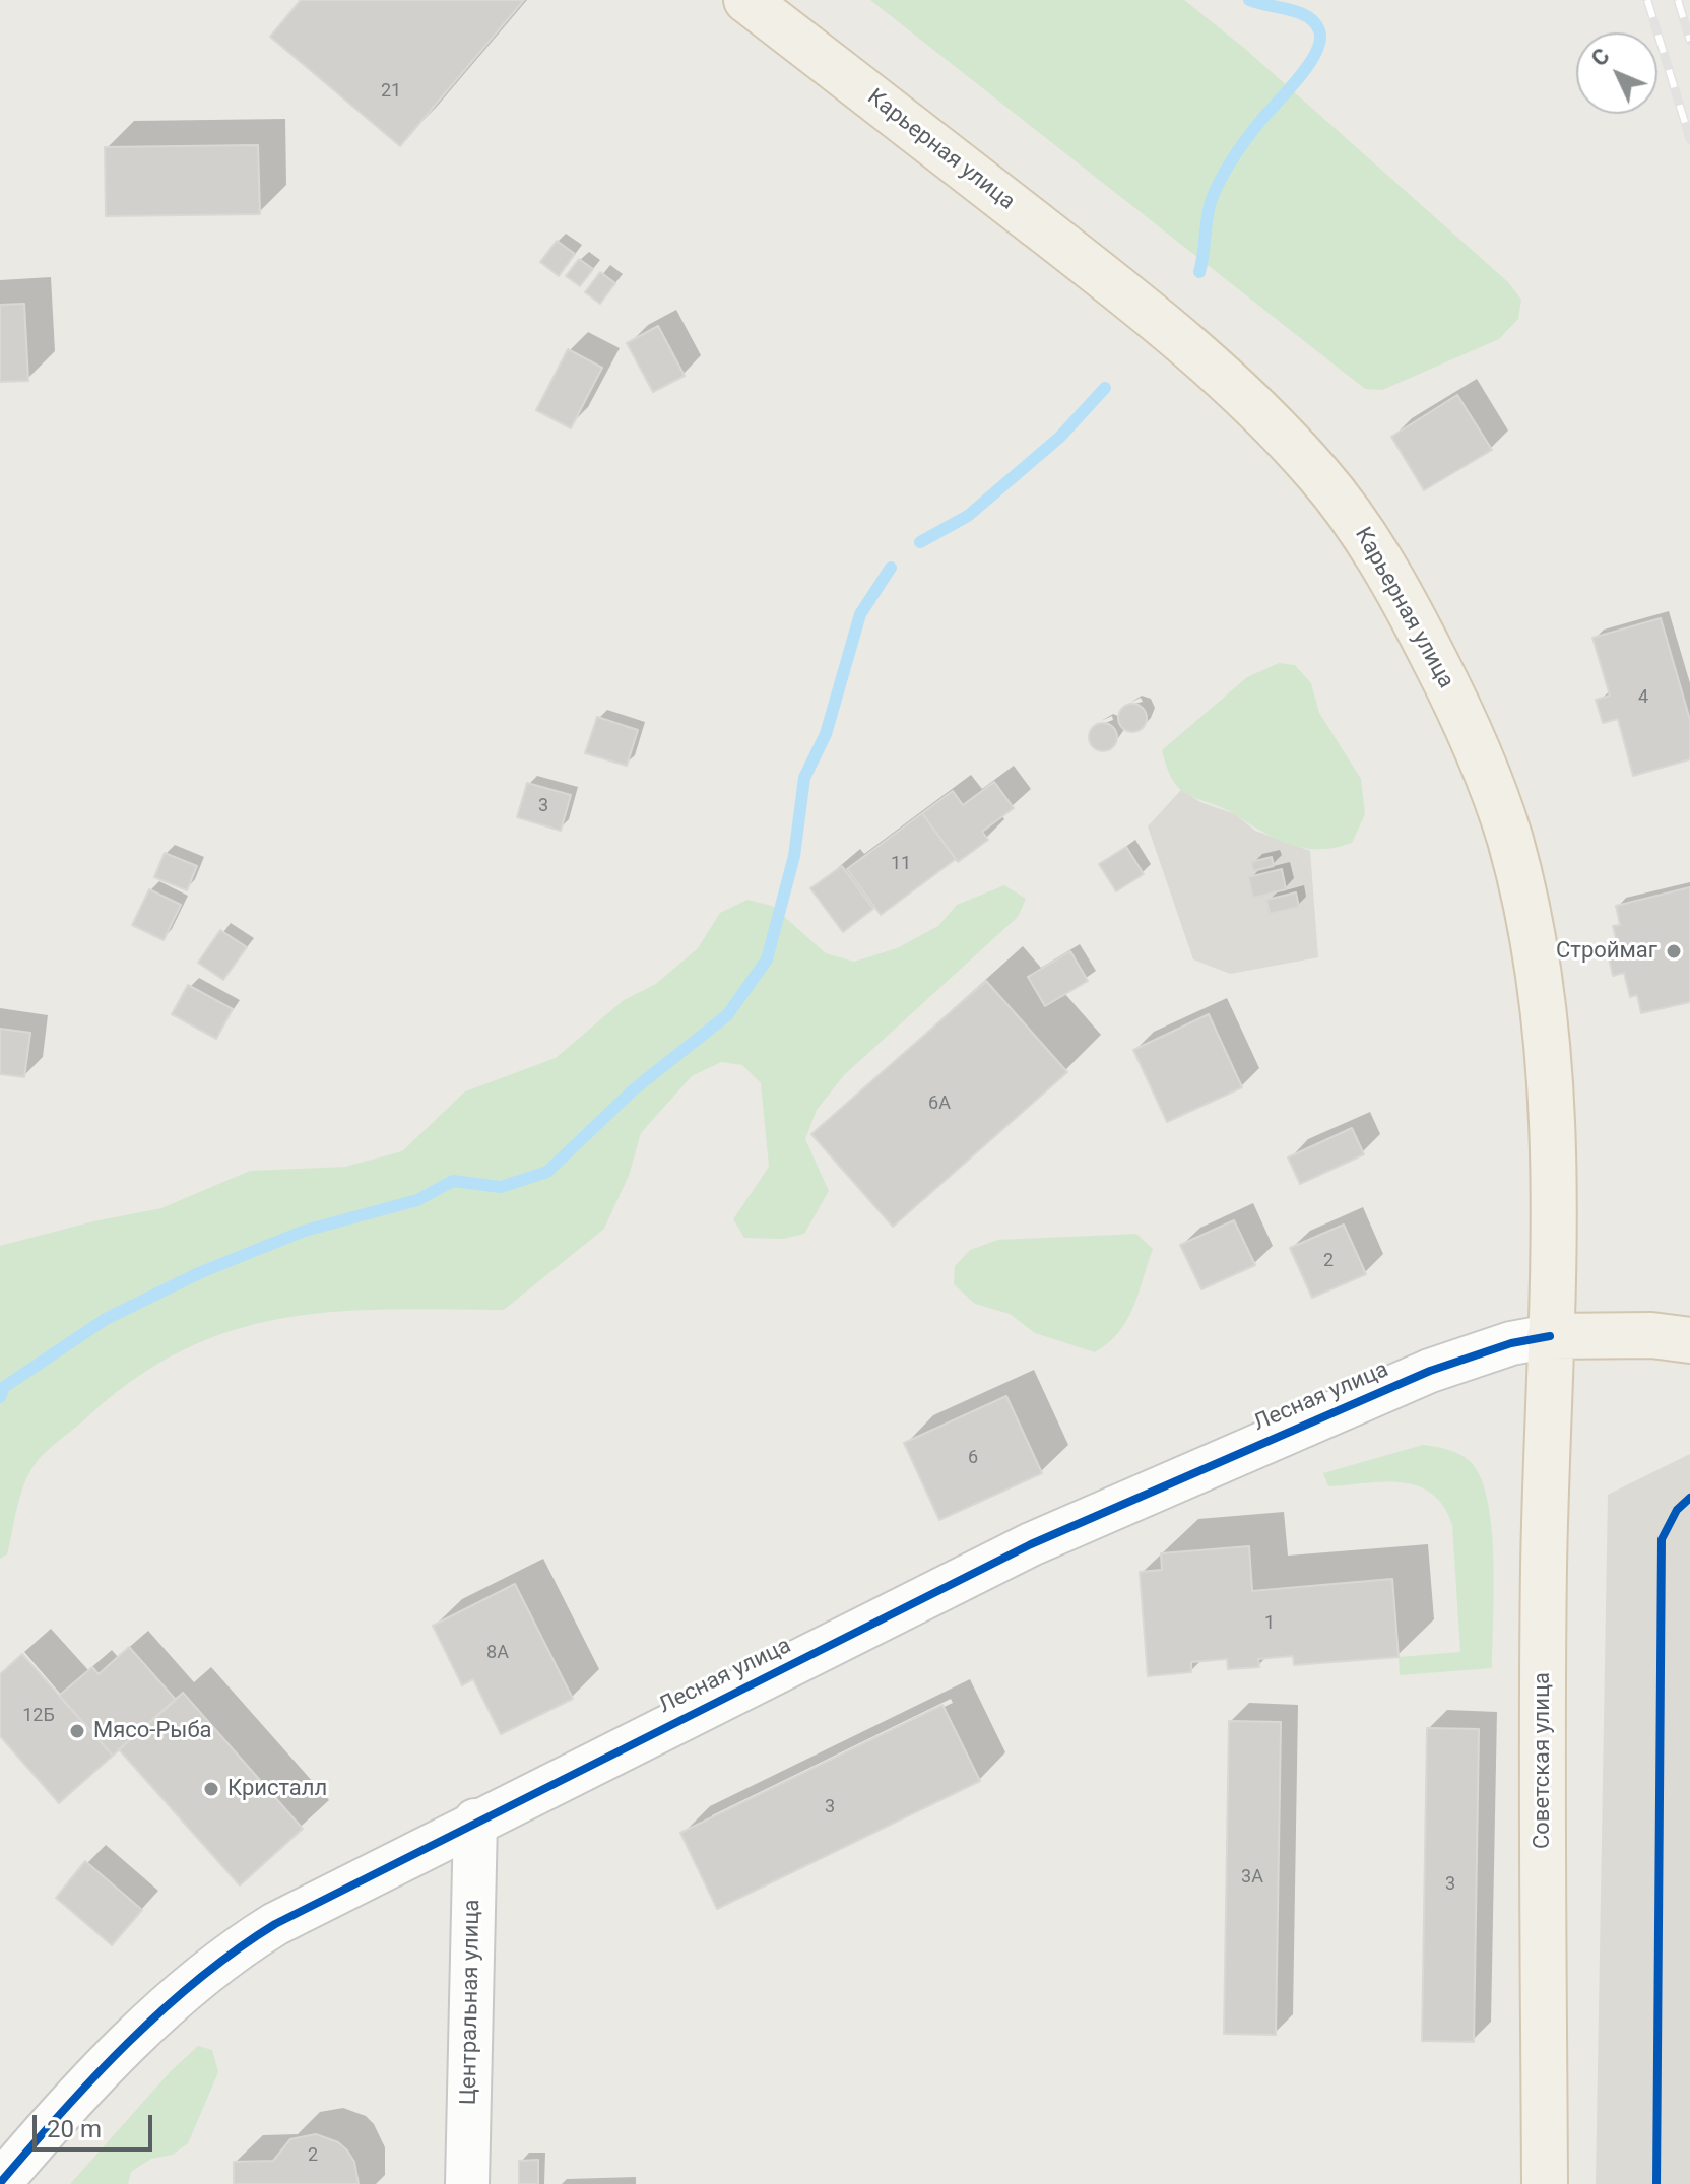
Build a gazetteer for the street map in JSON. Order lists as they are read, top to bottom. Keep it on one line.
{"streets":{"main road":["Карьерная улица","Советская улица"],"street":["Лесная улица","Центральная улица"]},"crossings":[["Карьерная улица","Лесная улица"],["Карьерная улица","Советская улица"],["Лесная улица","Советская улица"],["Лесная улица","Центральная улица"]],"places":["Строймаг","Мясо-Рыба","Кристалл"],"house_numbers":["21","4","3","11","6А","2","6","1","8А","12Б","3","3А","3","2"],"scale_bar":"20 m","north":"top left"}
